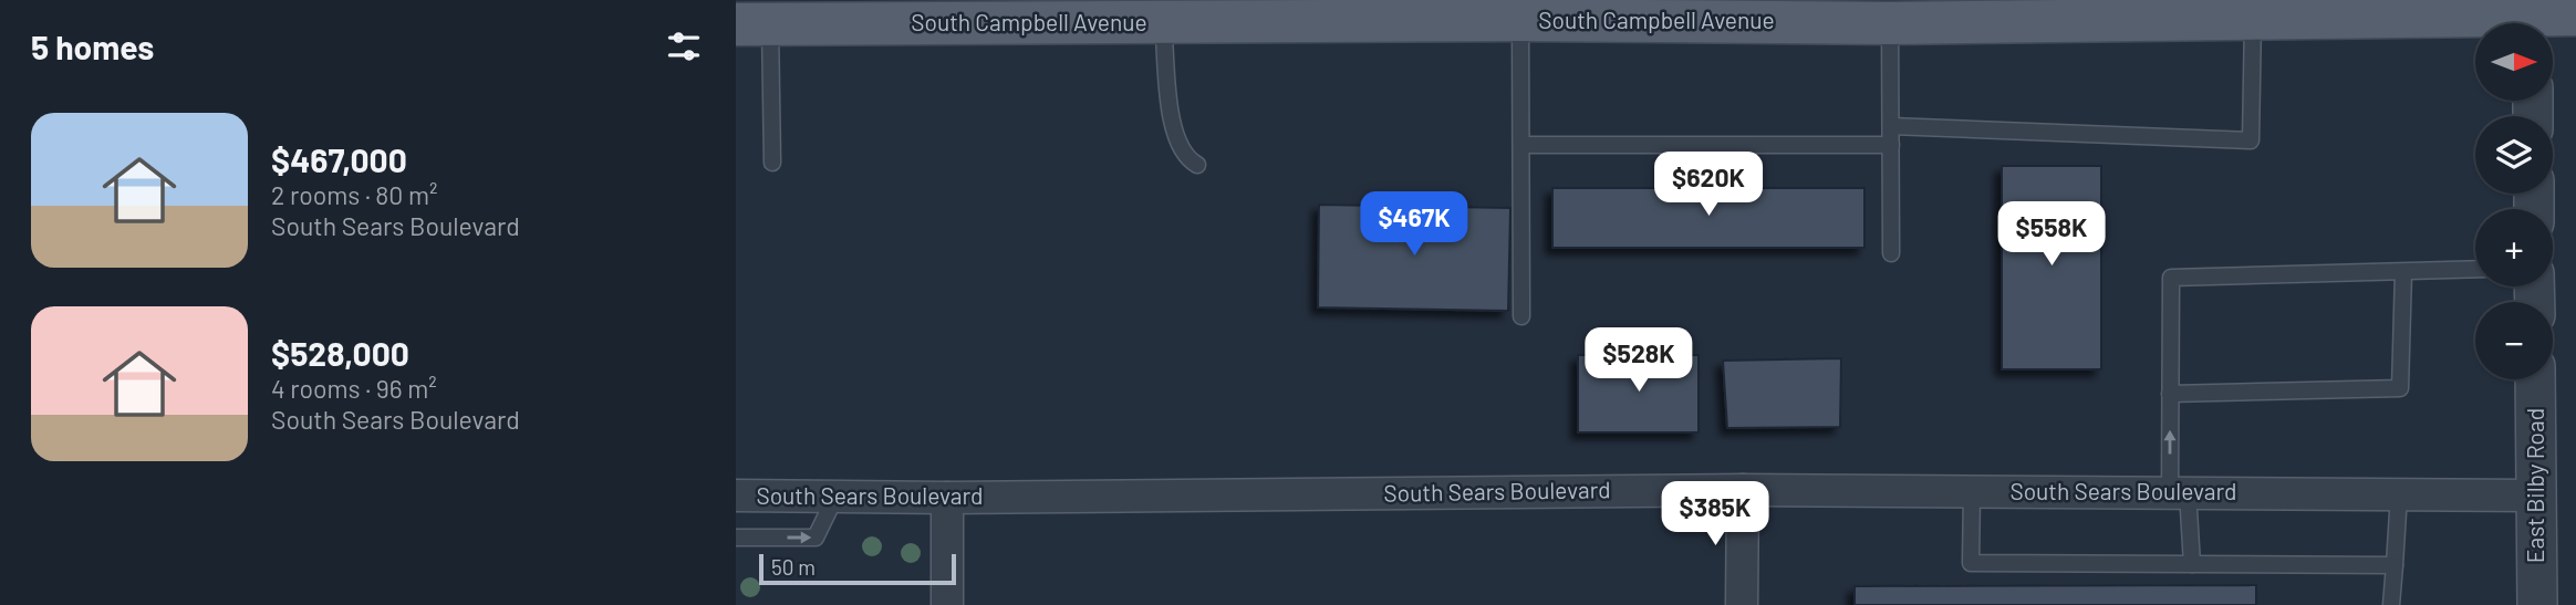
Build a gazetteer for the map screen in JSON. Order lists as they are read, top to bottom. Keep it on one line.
{"streets":{"main road":["South Campbell Avenue"],"street":["East Bilby Road","South Sears Boulevard"]},"crossings":[["East Bilby Road","South Sears Boulevard"]],"scale_bar":"50 m","north":"right","page":{"heading":"5 homes","map_buttons":["+","−"],"list":[{"name":"$467,000","note":"2 rooms · 80 m² · South Sears Boulevard"},{"name":"$528,000","note":"4 rooms · 96 m² · South Sears Boulevard"}],"price":["$620K","$467K","$558K","$528K","$385K"],"scale":"50 m"}}
